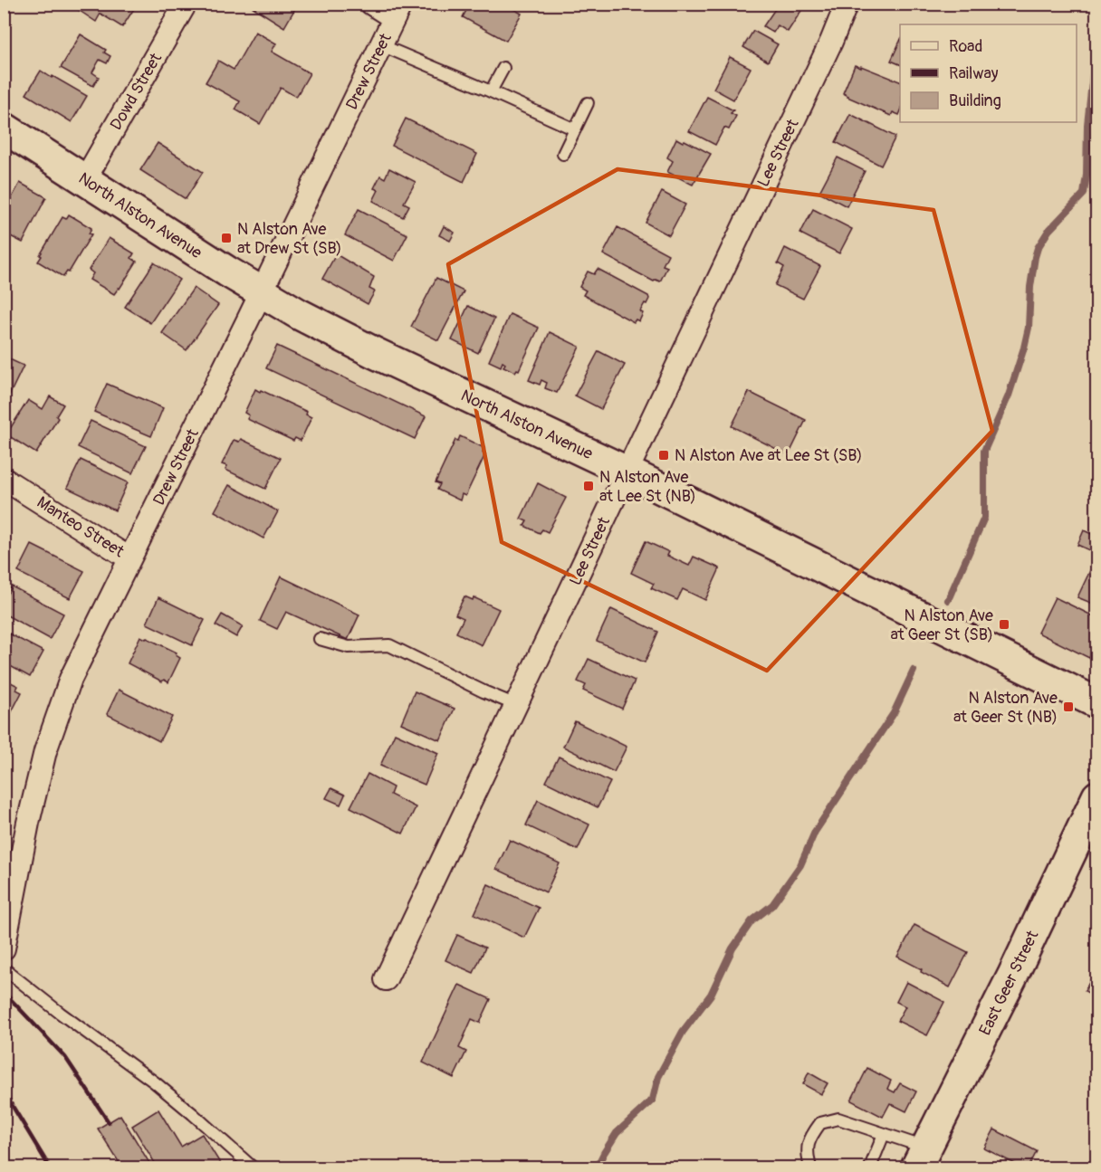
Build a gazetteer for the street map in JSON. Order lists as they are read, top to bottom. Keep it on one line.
{"streets":{"main road":["North Alston Avenue","East Geer Street"],"street":["Drew Street","Dowd Street","Lee Street","Manteo Street"]},"crossings":[["Drew Street","North Alston Avenue"],["Drew Street","Manteo Street"],["Dowd Street","North Alston Avenue"],["Lee Street","North Alston Avenue"]],"places":{"transit":["N Alston Ave at Drew St (SB)","N Alston Ave at Lee St (SB)","N Alston Ave at Lee St (NB)","N Alston Ave at Geer St (SB)","N Alston Ave at Geer St (NB)"]},"legend":["Road","Railway","Building"]}
